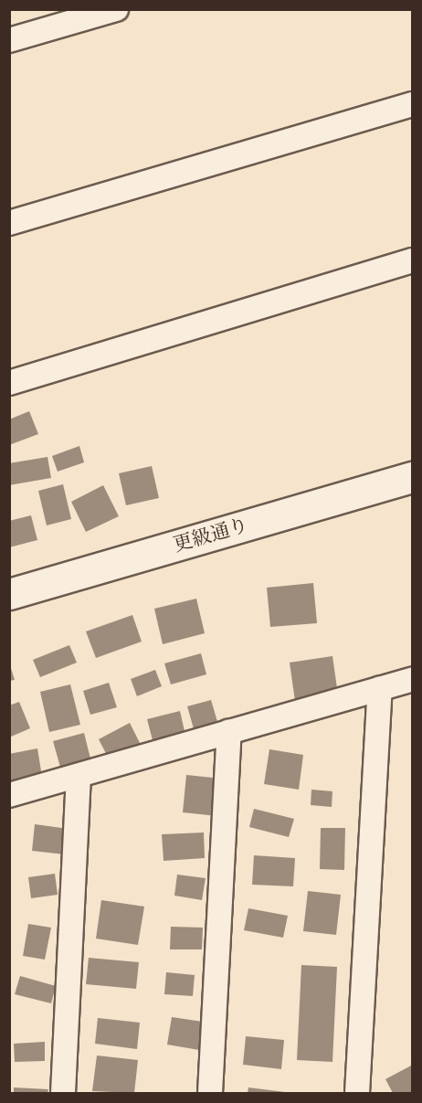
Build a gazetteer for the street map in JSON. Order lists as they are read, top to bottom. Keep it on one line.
{"streets":{"street":["更級通り"]}}
